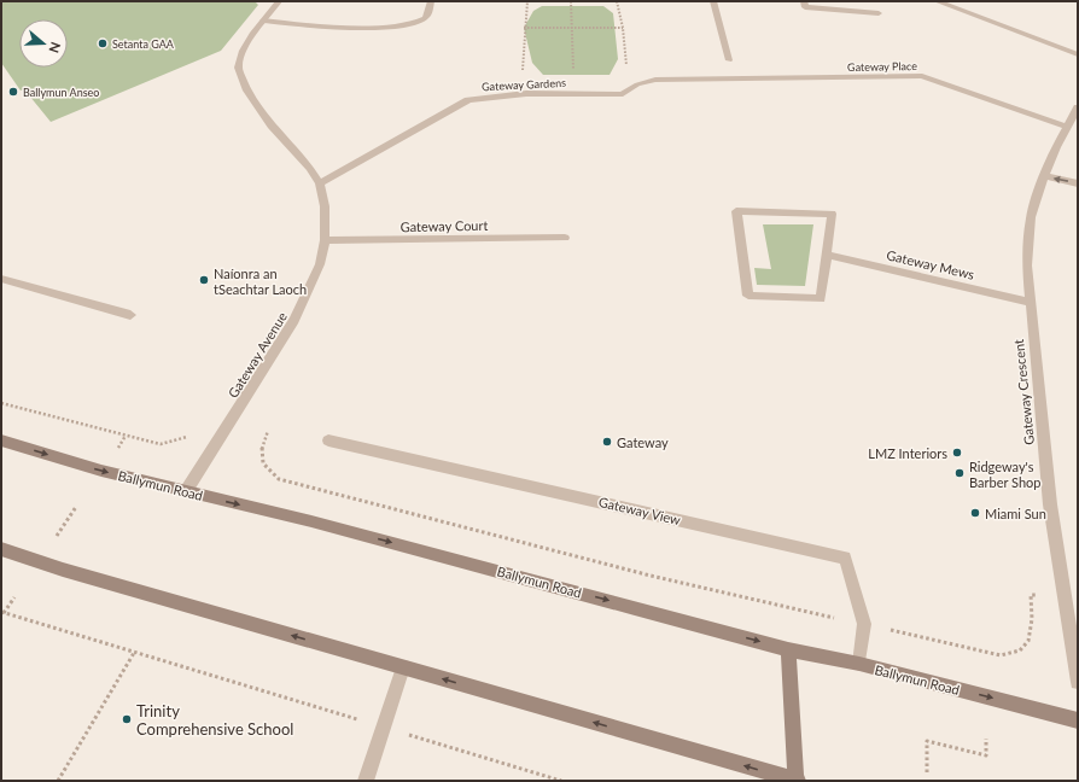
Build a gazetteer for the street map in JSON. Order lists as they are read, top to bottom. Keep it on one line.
{"streets":{"main road":["Ballymun Road"],"street":["Gateway Place","Gateway Gardens","Gateway Court","Gateway Mews","Gateway Avenue","Gateway Crescent","Gateway View"]},"crossings":[["Gateway Place","Gateway Gardens"],["Gateway Place","Gateway Crescent"],["Gateway Gardens","Gateway Avenue"],["Gateway Court","Gateway Avenue"],["Gateway Mews","Gateway Crescent"],["Gateway Avenue","Ballymun Road"],["Ballymun Road","Gateway View"]],"one_way":["Ballymun Road"],"places":["Setanta GAA","Ballymun Anseo","Naíonra an tSeachtar Laoch","Gateway","LMZ Interiors","Ridgeway's Barber Shop","Miami Sun","Trinity Comprehensive School"],"north":"right"}
